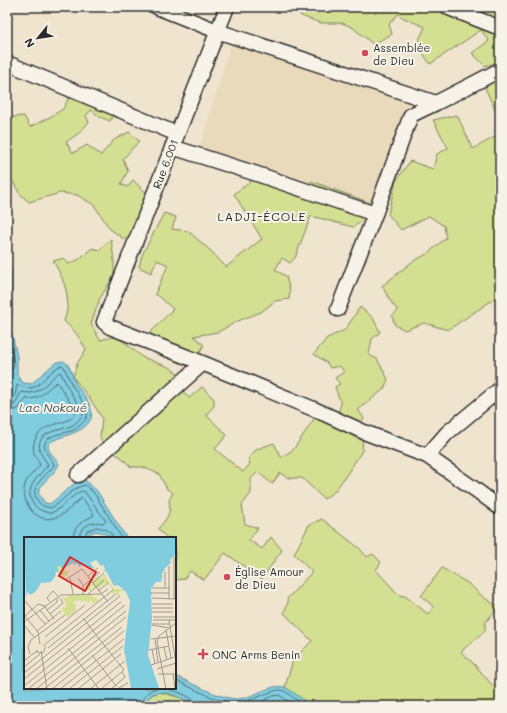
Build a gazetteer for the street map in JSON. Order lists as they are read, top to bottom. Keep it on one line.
{"streets":{"street":["Rue 6.001"]},"districts":["LADJI-ÉCOLE"],"water":["Lac Nokoué"],"places":{"other":["Assemblée de Dieu","Église Amour de Dieu"],"health":["ONC Arms Benin"]},"north":"bottom left"}
